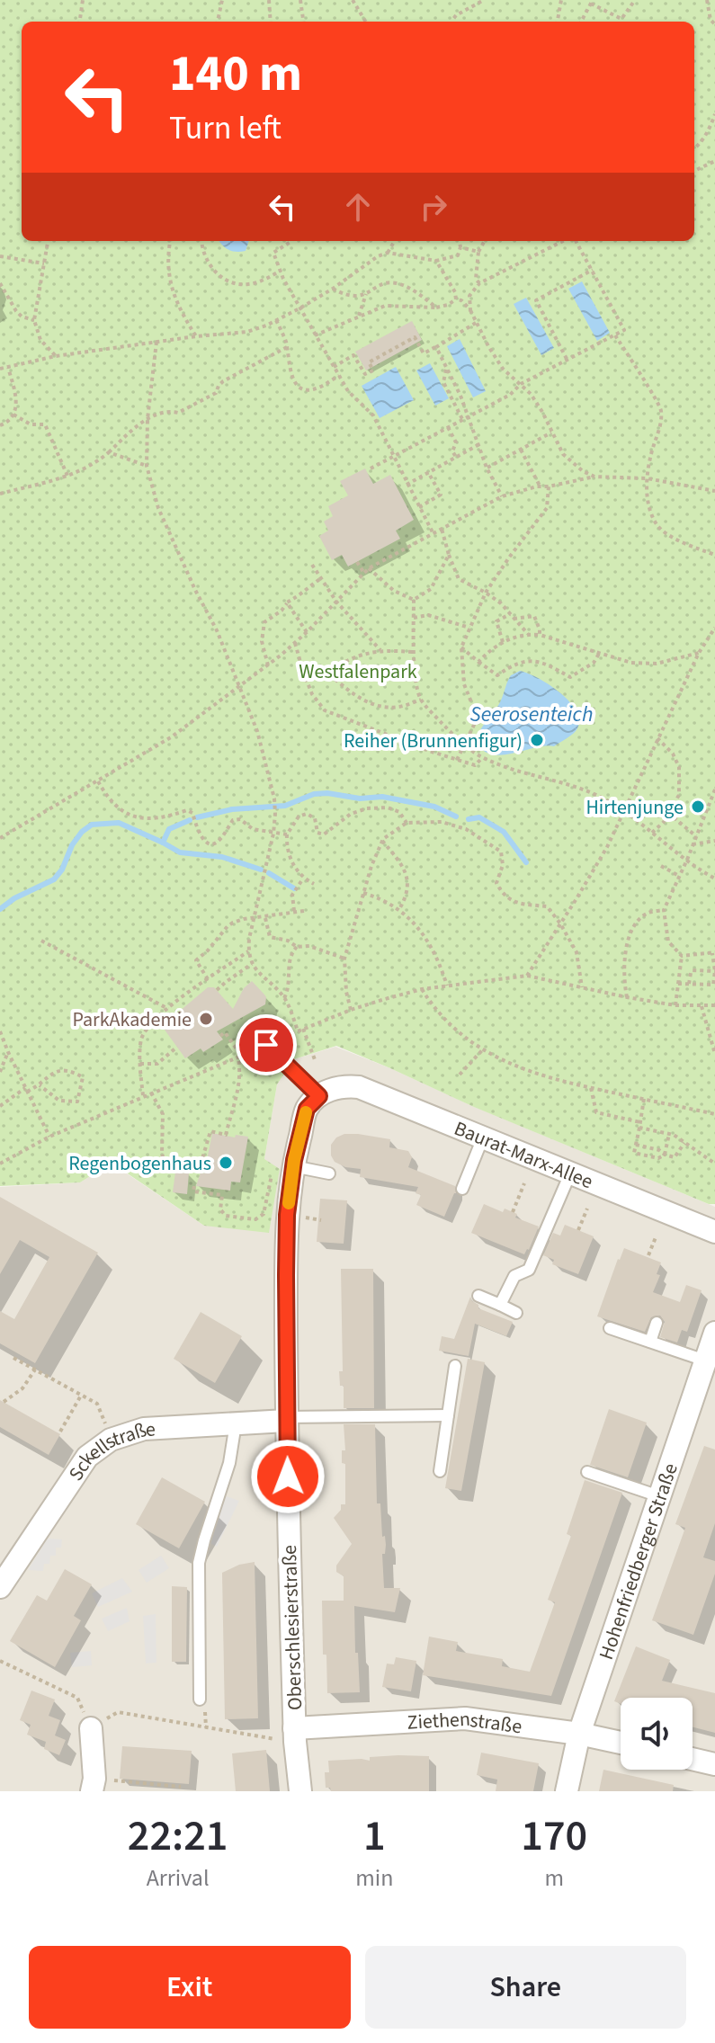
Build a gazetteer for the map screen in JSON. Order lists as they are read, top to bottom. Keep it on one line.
{"streets":{"street":["Baurat-Marx-Allee","Sckellstraße","Hohenfriedberger Straße","Oberschlesierstraße","Ziethenstraße"]},"crossings":[["Baurat-Marx-Allee","Oberschlesierstraße"],["Sckellstraße","Oberschlesierstraße"],["Hohenfriedberger Straße","Ziethenstraße"],["Oberschlesierstraße","Ziethenstraße"]],"water":["Seerosenteich"],"parks":["Westfalenpark"],"places":["Reiher (Brunnenfigur)","Hirtenjunge","ParkAkademie","Regenbogenhaus"],"page":{"turn":["140 m","Turn left"],"eta":["22:21","Arrival","1","min","170","m"],"buttons":["Exit","Share"]}}
